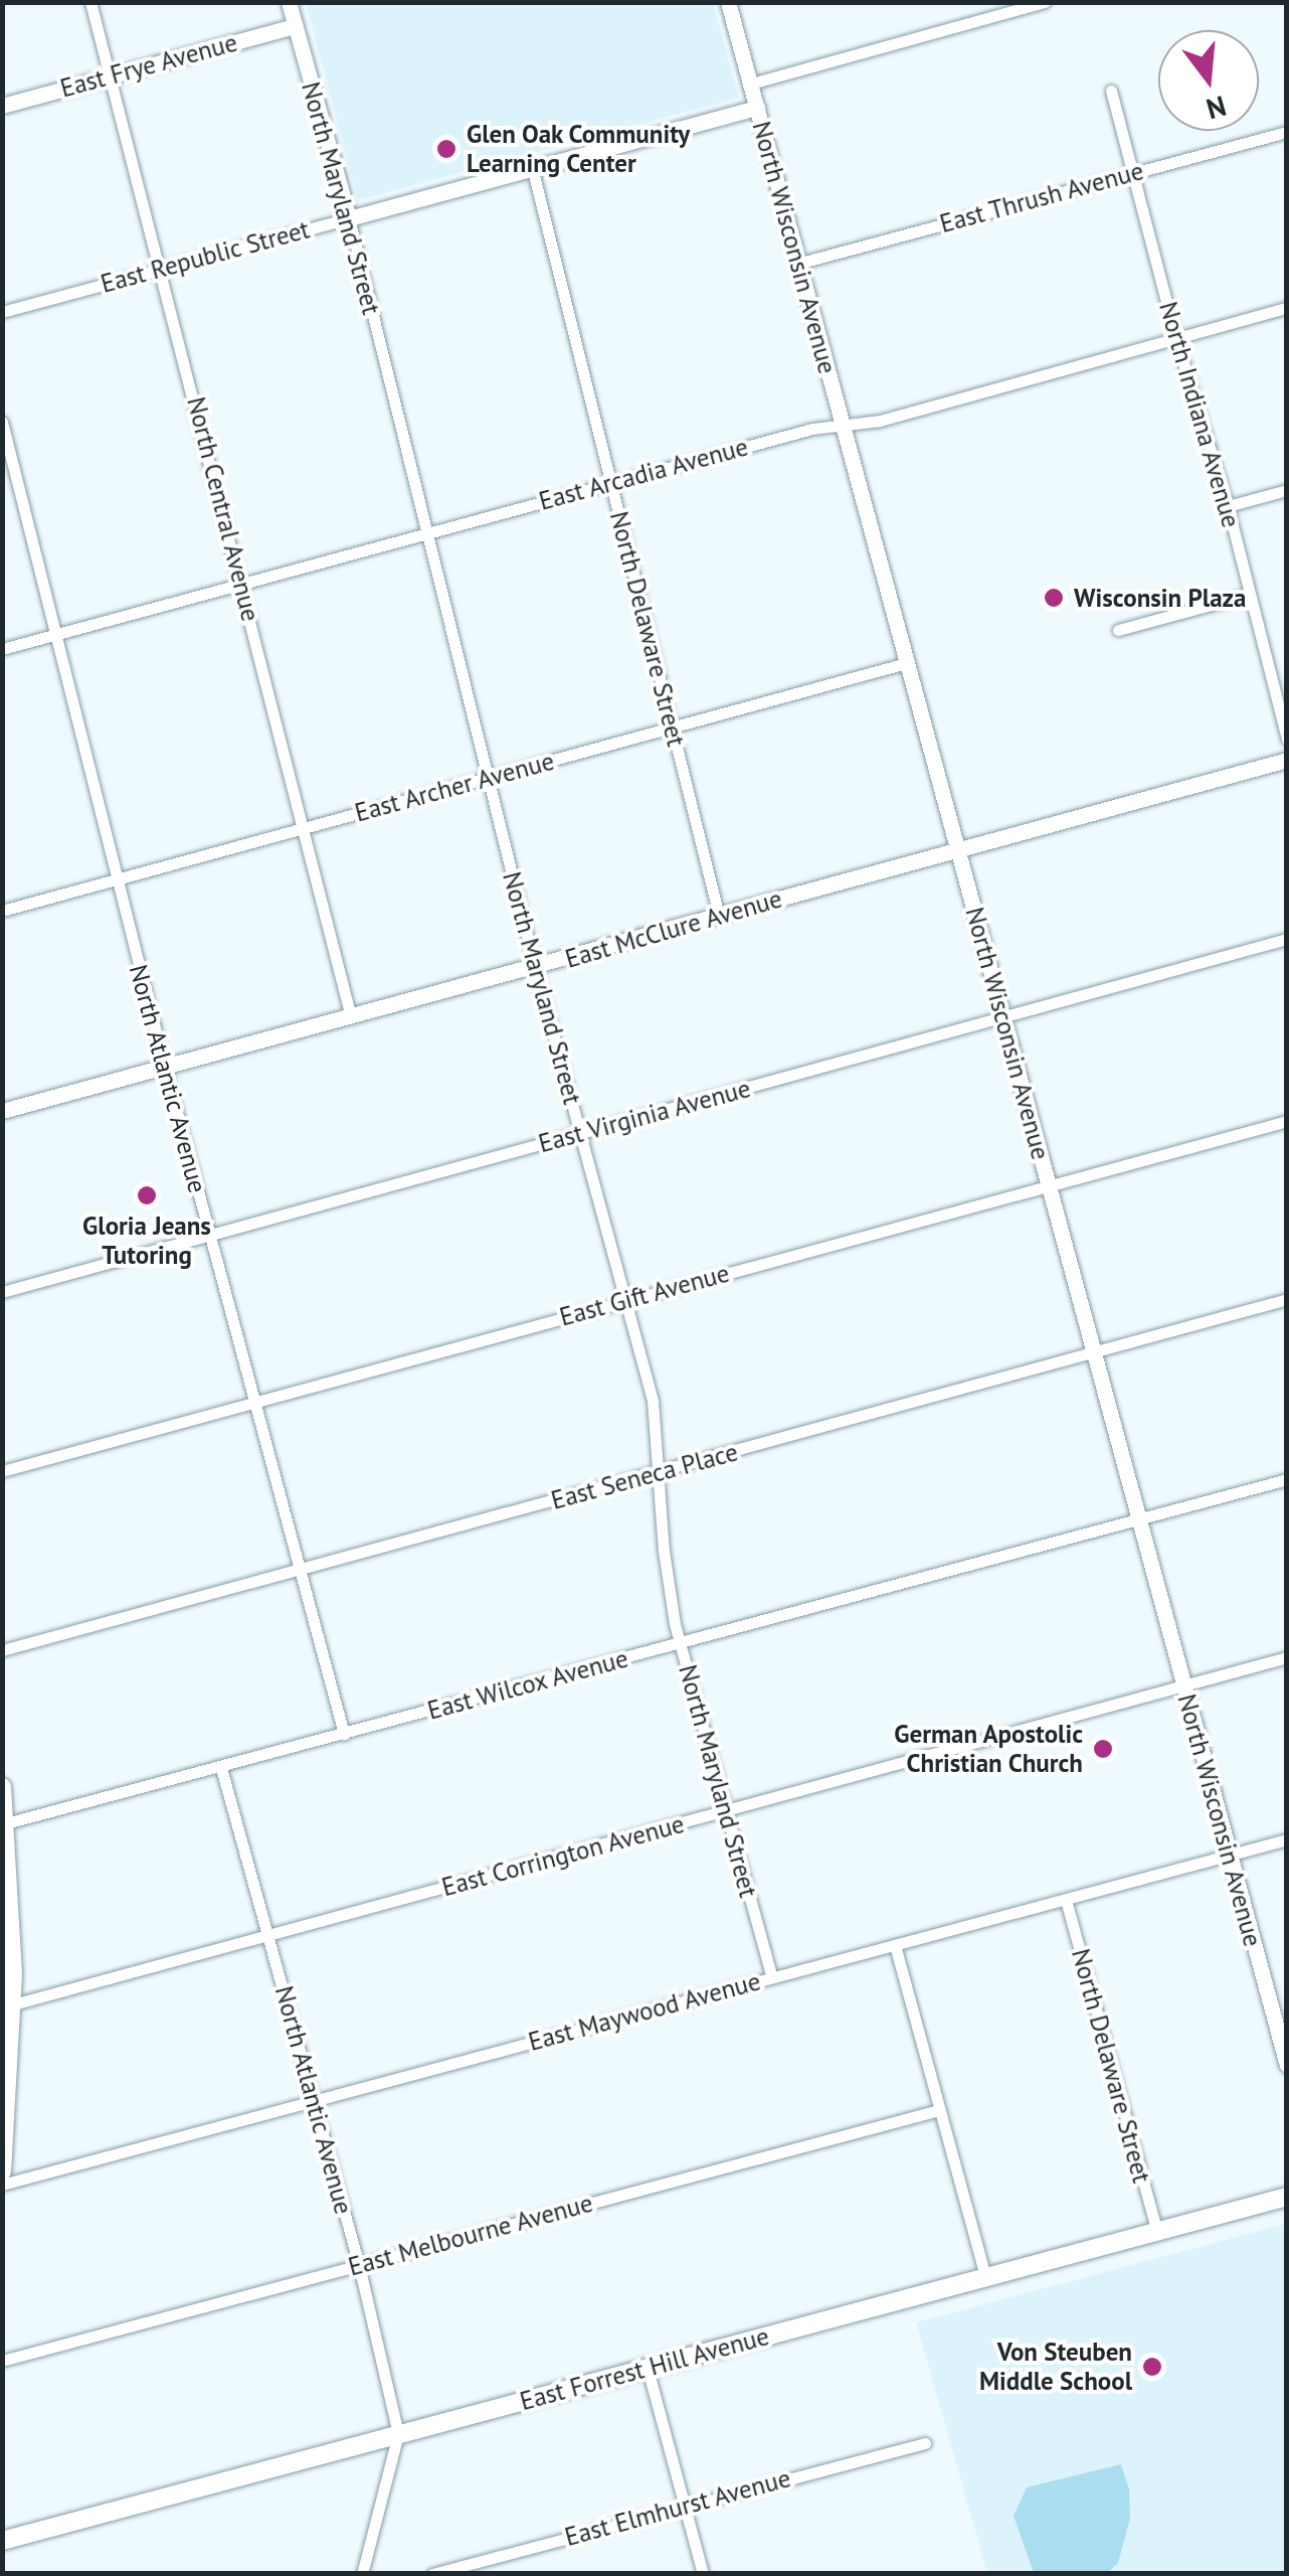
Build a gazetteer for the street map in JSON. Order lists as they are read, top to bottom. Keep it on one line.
{"streets":{"main road":["East Forrest Hill Avenue"],"street":["East Frye Avenue","East Thrush Avenue","North Maryland Street","North Wisconsin Avenue","East Republic Street","North Indiana Avenue","East Arcadia Avenue","North Central Avenue","North Delaware Street","East Archer Avenue","East McClure Avenue","North Atlantic Avenue","East Virginia Avenue","East Gift Avenue","East Seneca Place","East Wilcox Avenue","East Corrington Avenue","East Maywood Avenue","East Melbourne Avenue","East Elmhurst Avenue"]},"crossings":[["East Frye Avenue","North Maryland Street"],["East Frye Avenue","North Central Avenue"],["East Thrush Avenue","North Wisconsin Avenue"],["East Thrush Avenue","North Indiana Avenue"],["North Maryland Street","East Republic Street"],["North Maryland Street","East Arcadia Avenue"],["North Maryland Street","East Archer Avenue"],["North Maryland Street","East McClure Avenue"],["North Maryland Street","East Virginia Avenue"],["North Maryland Street","East Gift Avenue"],["North Maryland Street","East Seneca Place"],["North Maryland Street","East Wilcox Avenue"],["North Maryland Street","East Corrington Avenue"],["North Maryland Street","East Maywood Avenue"],["North Wisconsin Avenue","East Republic Street"],["North Wisconsin Avenue","East Arcadia Avenue"],["North Wisconsin Avenue","East Archer Avenue"],["North Wisconsin Avenue","East McClure Avenue"],["North Wisconsin Avenue","East Virginia Avenue"],["North Wisconsin Avenue","East Gift Avenue"],["North Wisconsin Avenue","East Seneca Place"],["North Wisconsin Avenue","East Wilcox Avenue"],["North Wisconsin Avenue","East Corrington Avenue"],["North Wisconsin Avenue","East Maywood Avenue"],["East Republic Street","North Central Avenue"],["East Republic Street","North Delaware Street"],["North Indiana Avenue","East Arcadia Avenue"],["East Arcadia Avenue","North Central Avenue"],["East Arcadia Avenue","North Delaware Street"],["East Arcadia Avenue","North Atlantic Avenue"],["North Central Avenue","East Archer Avenue"],["North Central Avenue","East McClure Avenue"],["North Delaware Street","East Archer Avenue"],["North Delaware Street","East McClure Avenue"],["North Delaware Street","East Maywood Avenue"],["North Delaware Street","East Forrest Hill Avenue"],["East Archer Avenue","North Atlantic Avenue"],["East McClure Avenue","North Atlantic Avenue"],["North Atlantic Avenue","East Virginia Avenue"],["North Atlantic Avenue","East Gift Avenue"],["North Atlantic Avenue","East Seneca Place"],["North Atlantic Avenue","East Wilcox Avenue"],["North Atlantic Avenue","East Corrington Avenue"],["North Atlantic Avenue","East Maywood Avenue"],["North Atlantic Avenue","East Melbourne Avenue"],["North Atlantic Avenue","East Forrest Hill Avenue"]],"places":["Glen Oak Community Learning Center","Wisconsin Plaza","Gloria Jeans Tutoring","German Apostolic Christian Church","Von Steuben Middle School"],"north":"bottom"}
